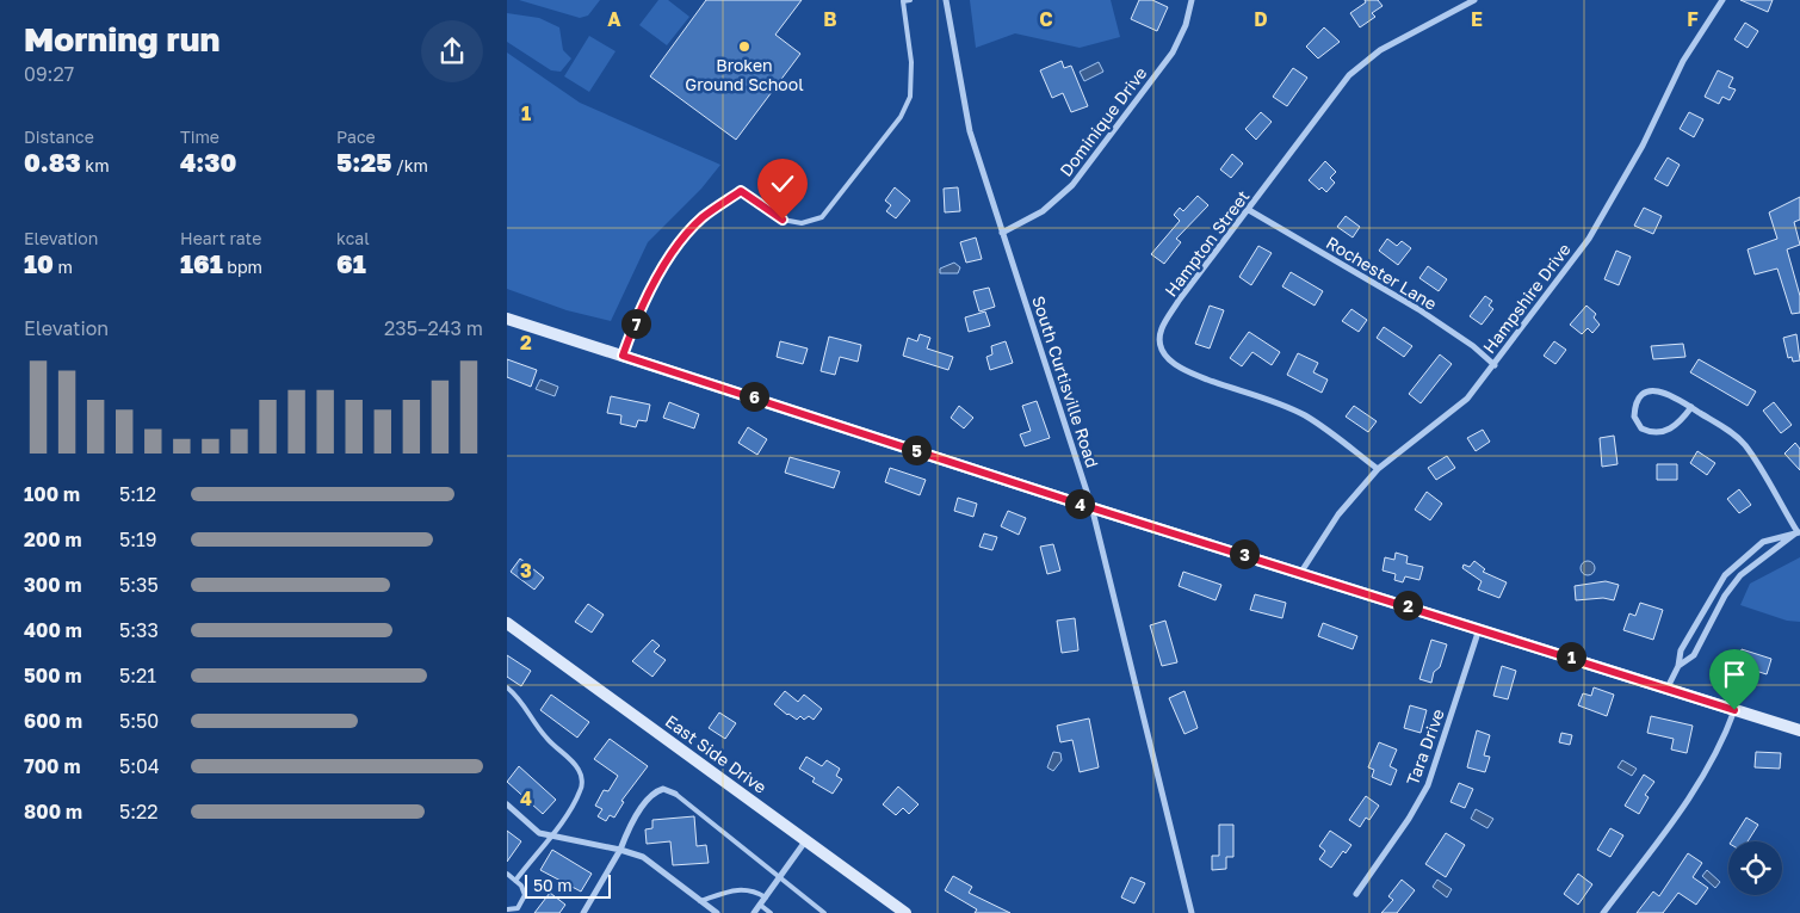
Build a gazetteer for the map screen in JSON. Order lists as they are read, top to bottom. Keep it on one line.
{"streets":{"street":["Dominique Drive","Hampton Street","Rochester Lane","Hampshire Drive","South Curtisville Road","Tara Drive","East Side Drive"]},"crossings":[["Dominique Drive","South Curtisville Road"],["Hampton Street","Rochester Lane"],["Hampton Street","Hampshire Drive"],["Rochester Lane","Hampshire Drive"]],"places":["Broken Ground School"],"scale_bar":"50 m","page":{"heading":["Morning run","09:27"],"stats":[["Distance","0.83 km"],["Time","4:30"],["Pace","5:25 /km"],["Elevation","10 m"],["Heart rate","161 bpm"],["kcal","61"]],"chart":["Elevation","235–243 m"],"pins":["7","6","5","4","3","2","1"],"list":[{"name":"100 m","note":"5:12"},{"name":"200 m","note":"5:19"},{"name":"300 m","note":"5:35"},{"name":"400 m","note":"5:33"},{"name":"500 m","note":"5:21"},{"name":"600 m","note":"5:50"},{"name":"700 m","note":"5:04"},{"name":"800 m","note":"5:22"}],"scale":"50 m"},"grid":{"columns":["A","B","C","D","E","F"],"rows":["1","2","3","4"]}}
